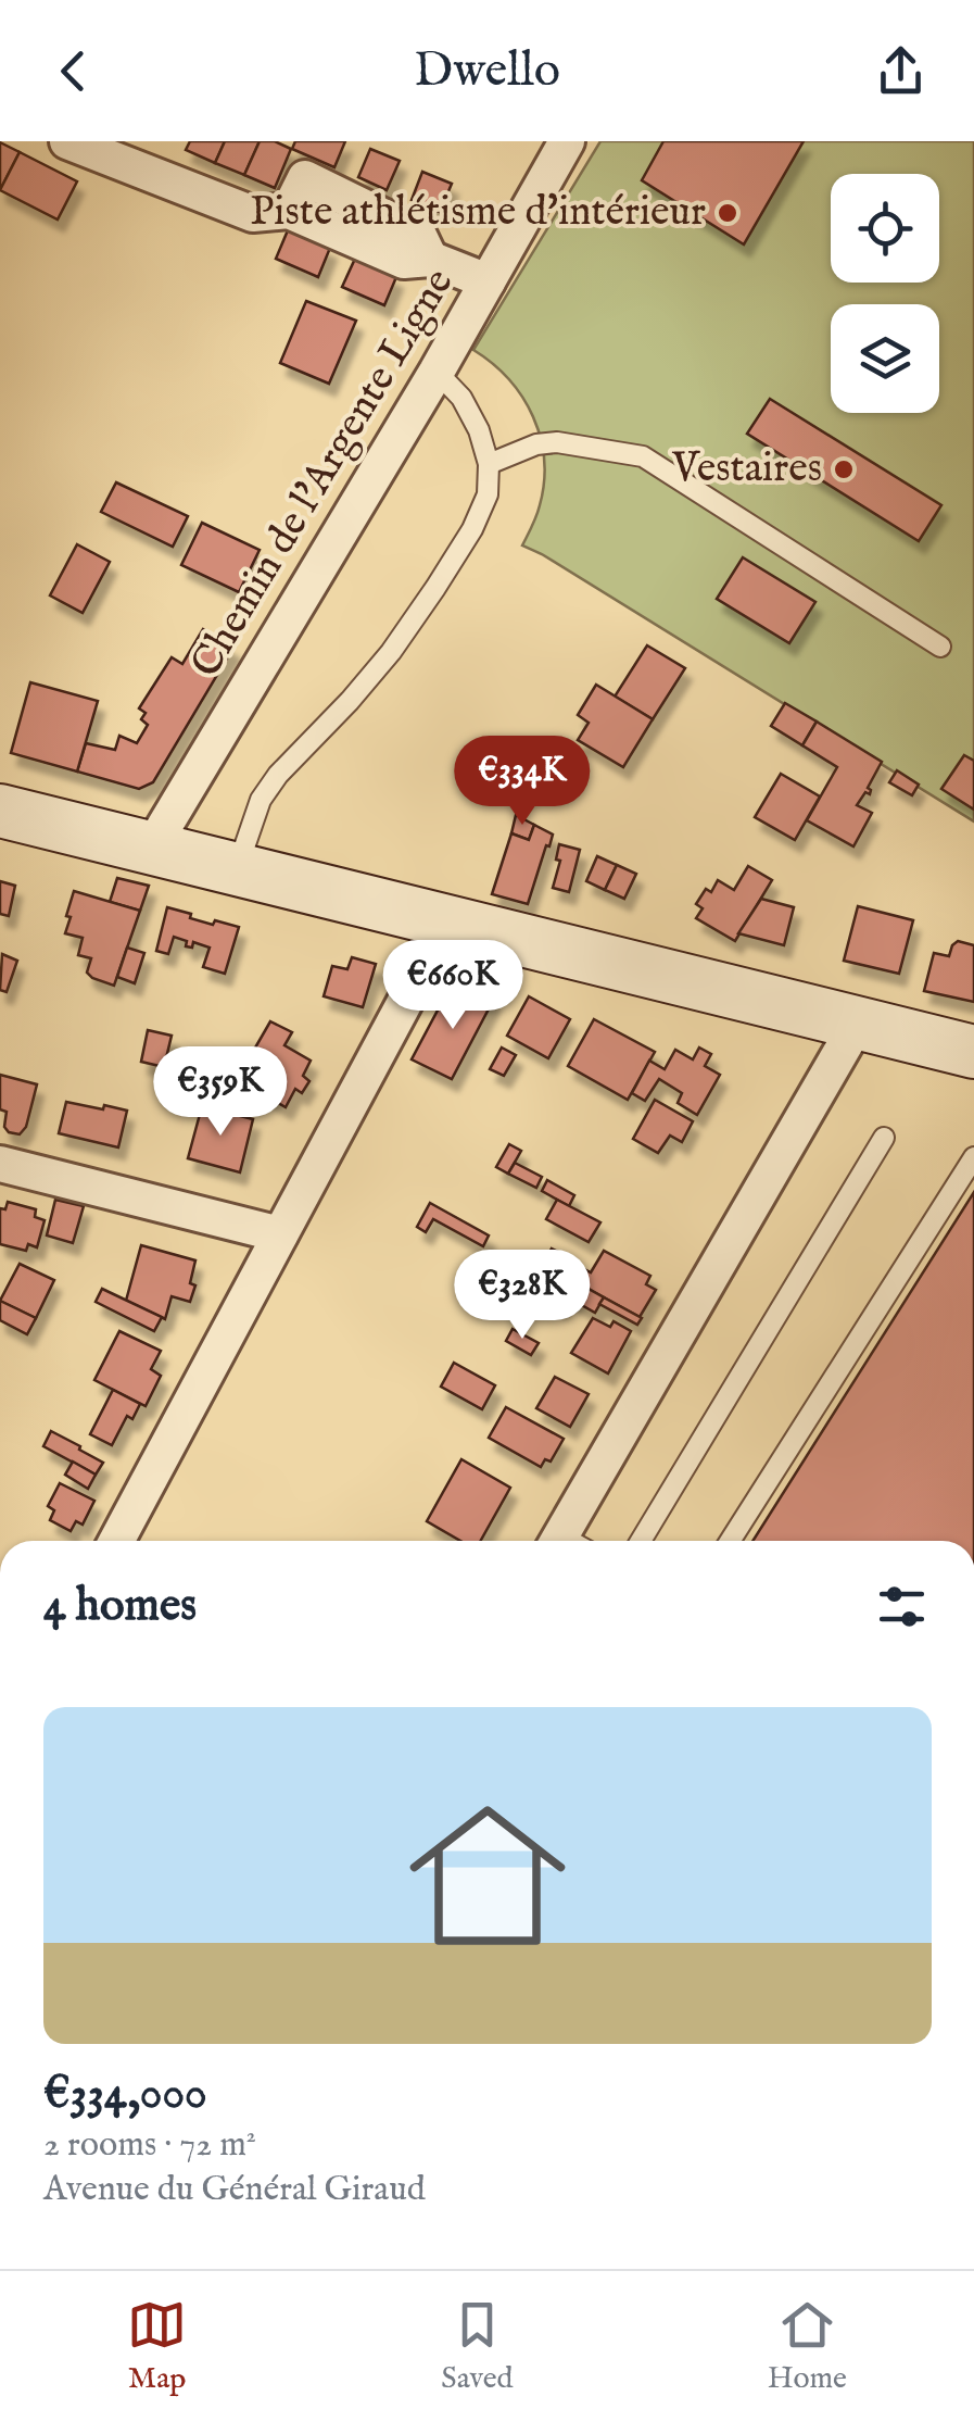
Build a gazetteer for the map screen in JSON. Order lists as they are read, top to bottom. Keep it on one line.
{"streets":{"street":["Chemin de l'Argente Ligne"]},"places":["Piste athlétisme d'intérieur","Vestaires"],"page":{"header":"Dwello","price":["€334K","€660K","€359K","€328K"],"heading":"4 homes","list":[{"name":"€334,000","note":"2 rooms · 72 m² · Avenue du Général Giraud"}],"tabs":["Map","Saved","Home"]}}
